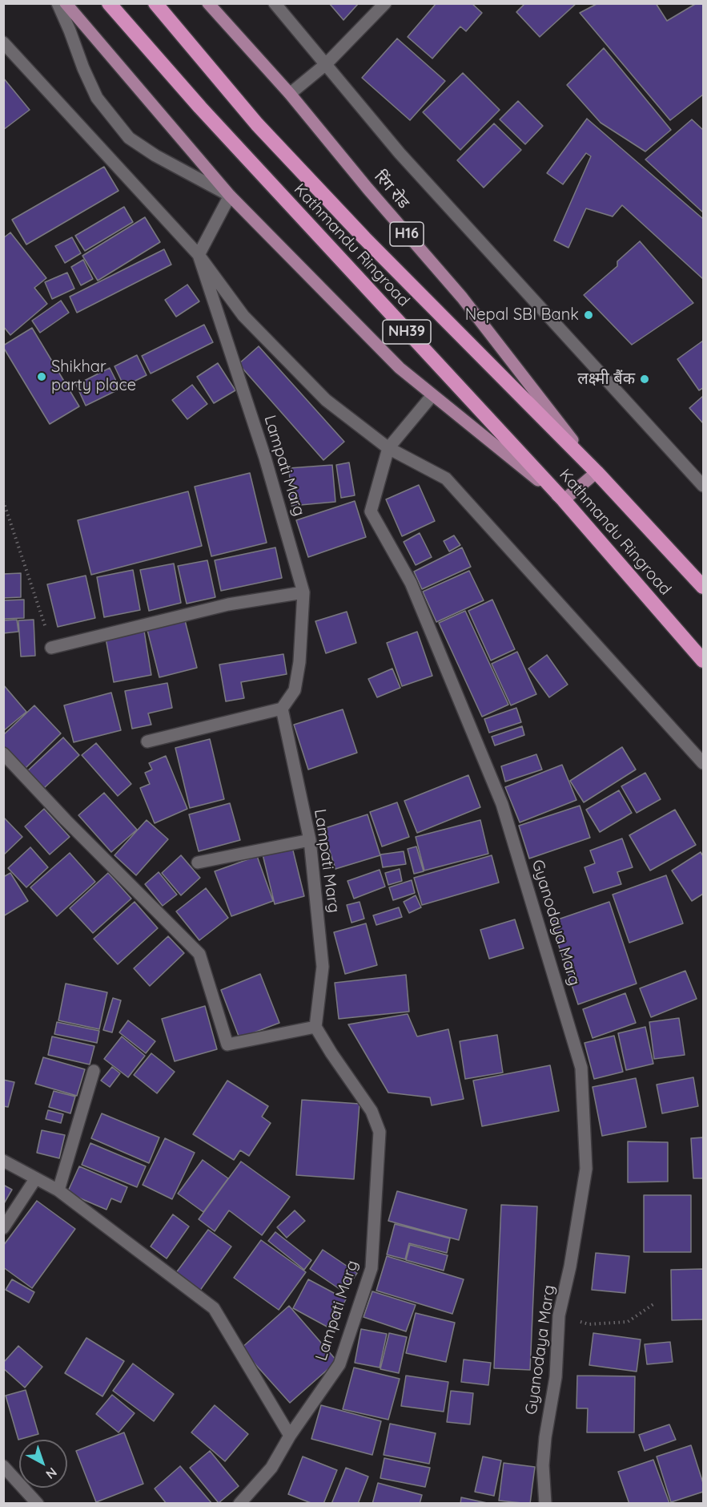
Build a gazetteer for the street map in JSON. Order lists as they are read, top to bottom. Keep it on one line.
{"streets":{"highway":["Kathmandu Ringroad","NH39"],"main road":["रिंग रोड","H16"],"street":["Lampati Marg","Gyanodaya Marg"]},"crossings":[["रिंग रोड","Kathmandu Ringroad"]],"places":["Nepal SBI Bank","Shikhar party place","लक्ष्मी बैंक"],"north":"bottom right"}
